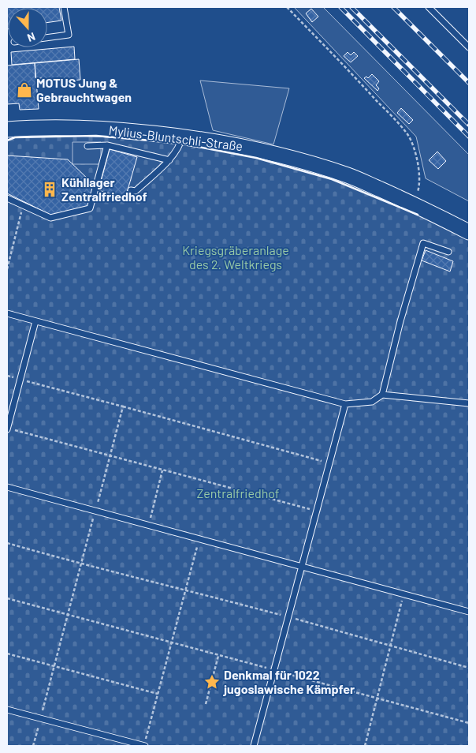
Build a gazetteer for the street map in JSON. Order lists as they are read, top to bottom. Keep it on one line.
{"streets":{"street":["Mylius-Bluntschli-Straße"]},"parks":["Kriegsgräberanlage des 2. Weltkriegs","Zentralfriedhof"],"places":{"shop":["MOTUS Jung & Gebrauchtwagen"],"building":["Kühllager Zentralfriedhof"],"place":["Denkmal für 1022 jugoslawische Kämpfer"]},"north":"bottom"}
